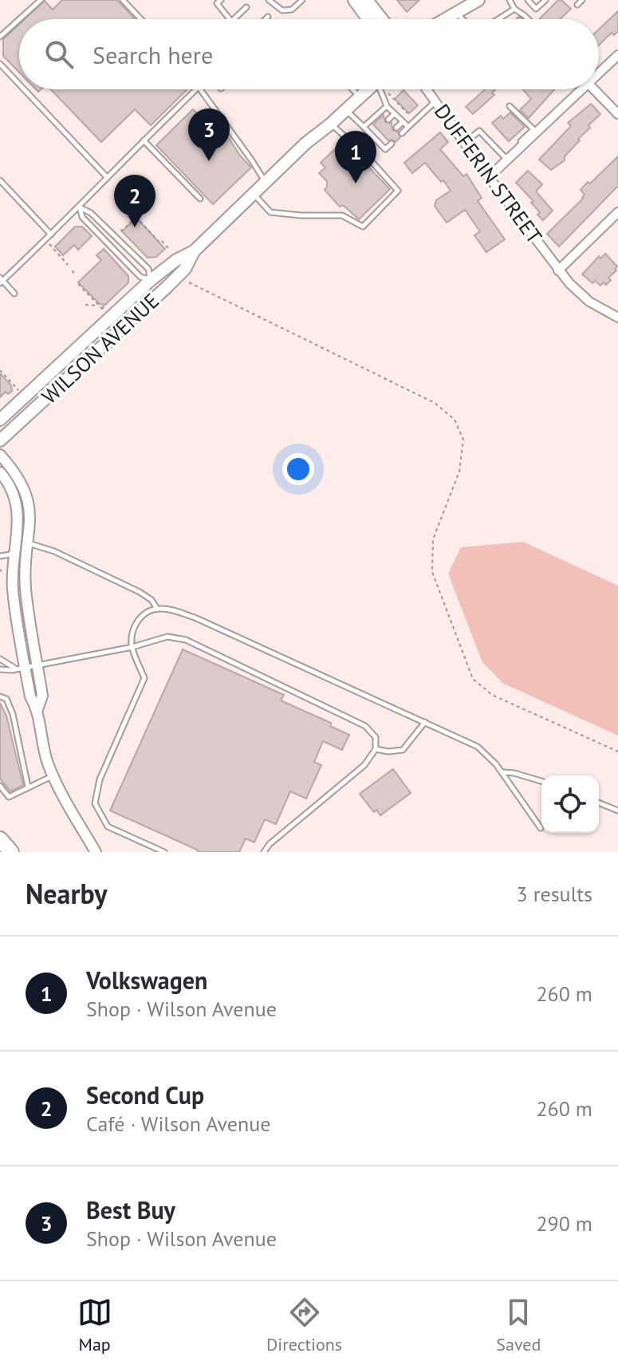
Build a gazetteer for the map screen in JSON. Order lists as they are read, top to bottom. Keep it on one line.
{"streets":{"main road":["WILSON AVENUE"],"street":["DUFFERIN STREET"]},"page":{"search":"Search here","pins":["3","1","2"],"heading":["Nearby","3 results"],"list":[{"mark":"1","name":"Volkswagen","note":"Shop · Wilson Avenue","value":"260 m"},{"mark":"2","name":"Second Cup","note":"Café · Wilson Avenue","value":"260 m"},{"mark":"3","name":"Best Buy","note":"Shop · Wilson Avenue","value":"290 m"}],"nav":["Map","Directions","Saved"]}}
